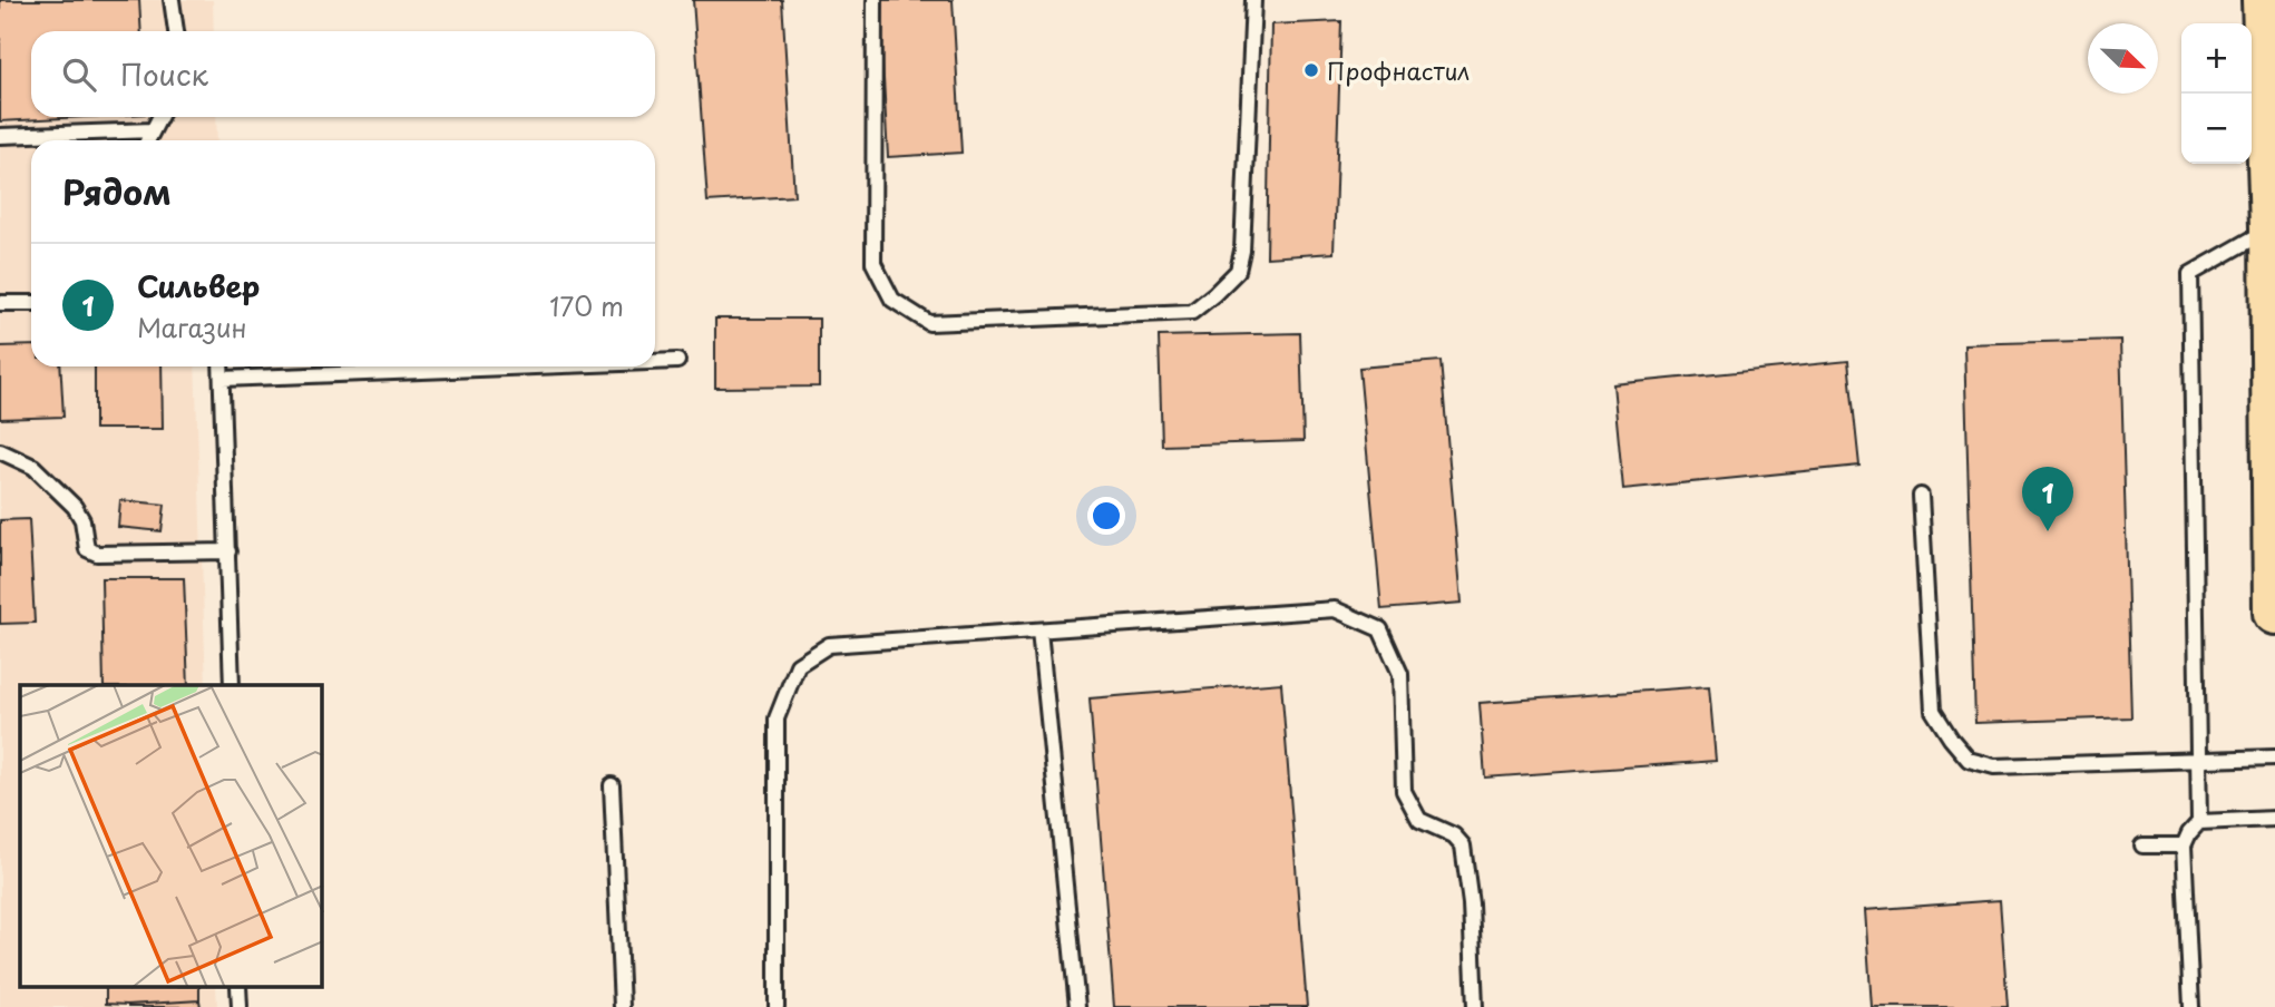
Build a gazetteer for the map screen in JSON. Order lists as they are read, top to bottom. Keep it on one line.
{"places":["Профнастил"],"north":"bottom right","page":{"map_buttons":["+","−"],"search":"Поиск","heading":"Рядом","list":[{"mark":"1","name":"Сильвер","note":"Магазин","value":"170 m"}],"pins":"1"}}
